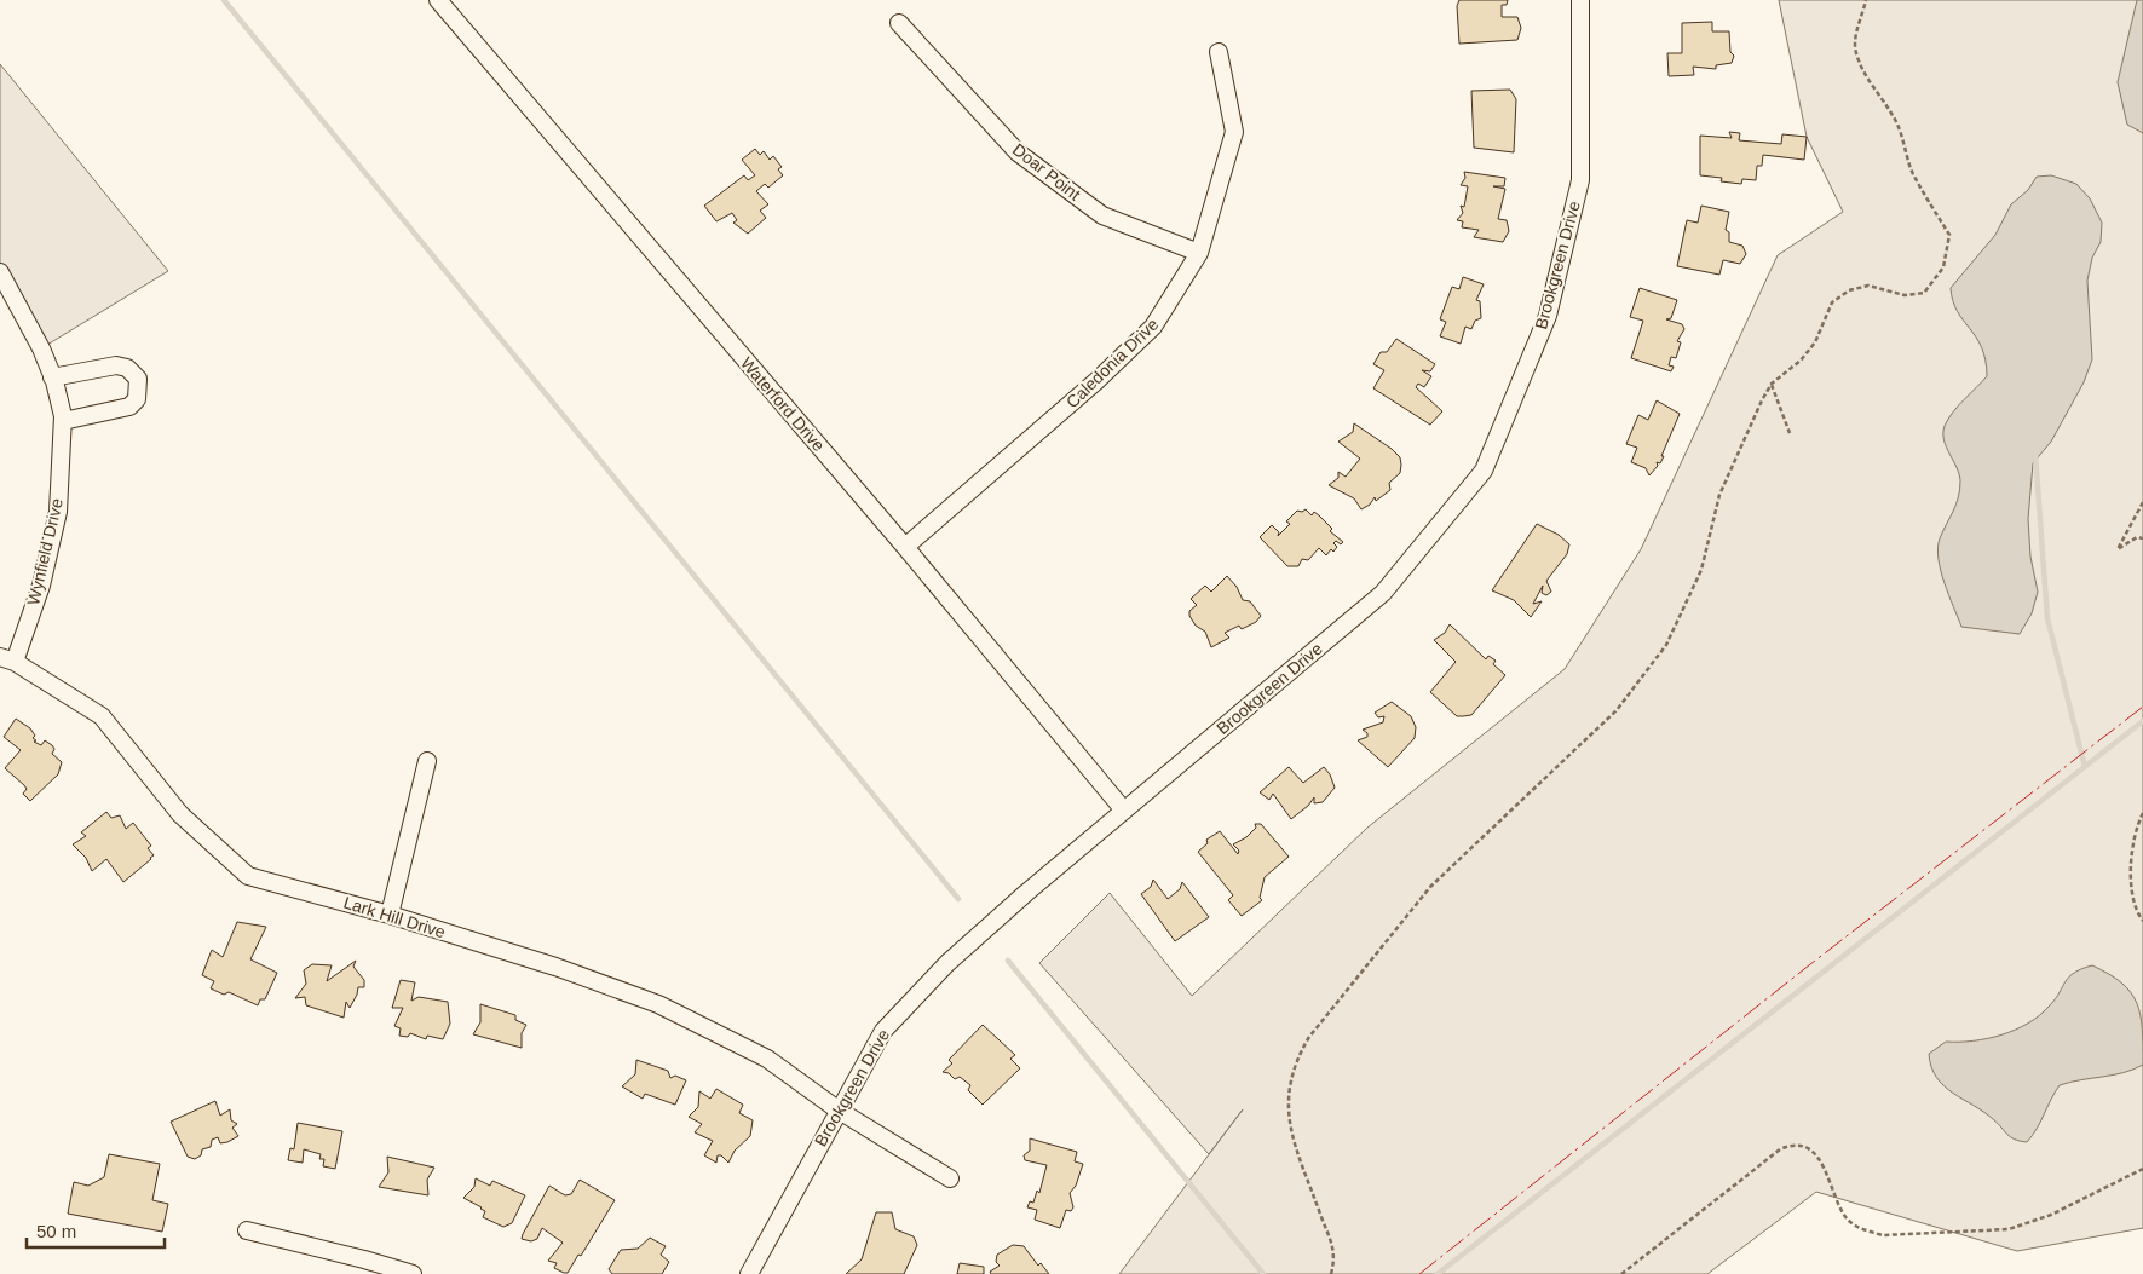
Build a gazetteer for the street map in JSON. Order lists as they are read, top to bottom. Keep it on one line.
{"streets":{"street":["Doar Point","Brookgreen Drive","Caledonia Drive","Waterford Drive","Wynfield Drive","Lark Hill Drive"]},"crossings":[["Doar Point","Caledonia Drive"],["Brookgreen Drive","Waterford Drive"],["Brookgreen Drive","Lark Hill Drive"],["Caledonia Drive","Waterford Drive"],["Wynfield Drive","Lark Hill Drive"]],"scale_bar":"50 m"}
